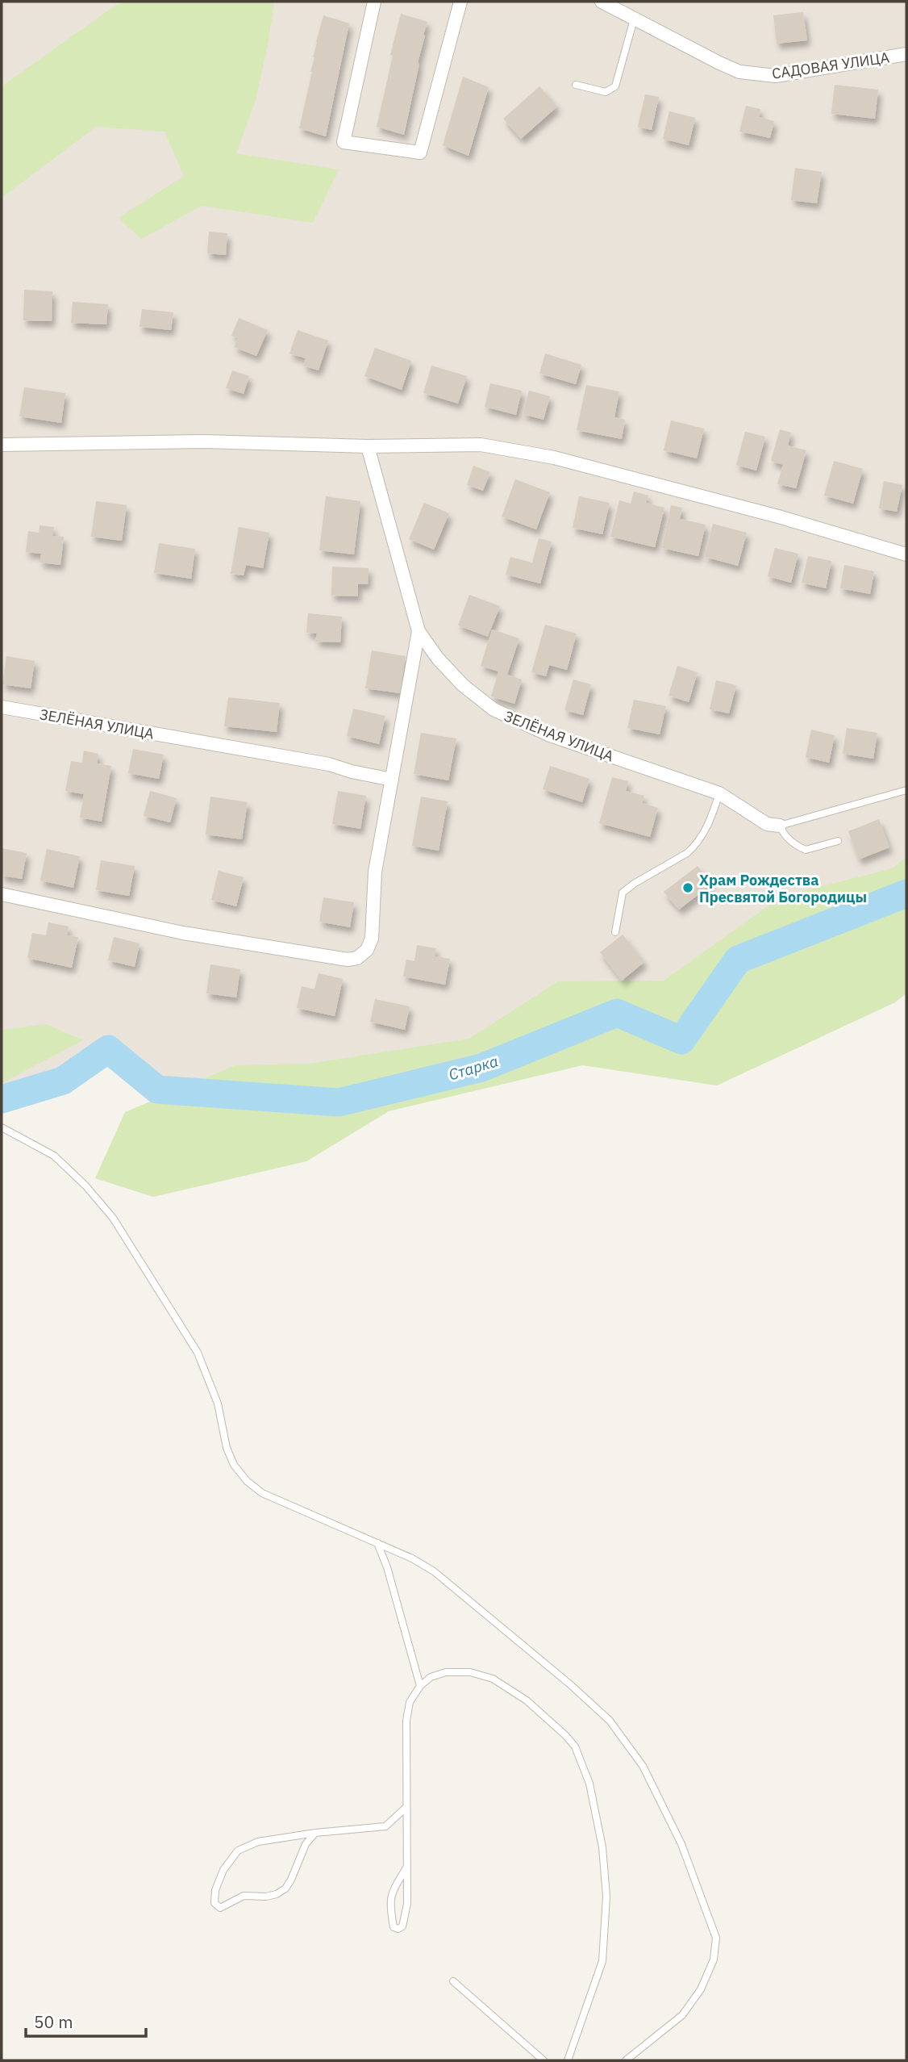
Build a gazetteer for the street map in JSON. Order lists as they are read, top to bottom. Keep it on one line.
{"streets":{"street":["САДОВАЯ УЛИЦА","ЗЕЛЁНАЯ УЛИЦА"]},"water":["Старка"],"places":["Храм Рождества Пресвятой Богородицы"],"scale_bar":"50 m"}
